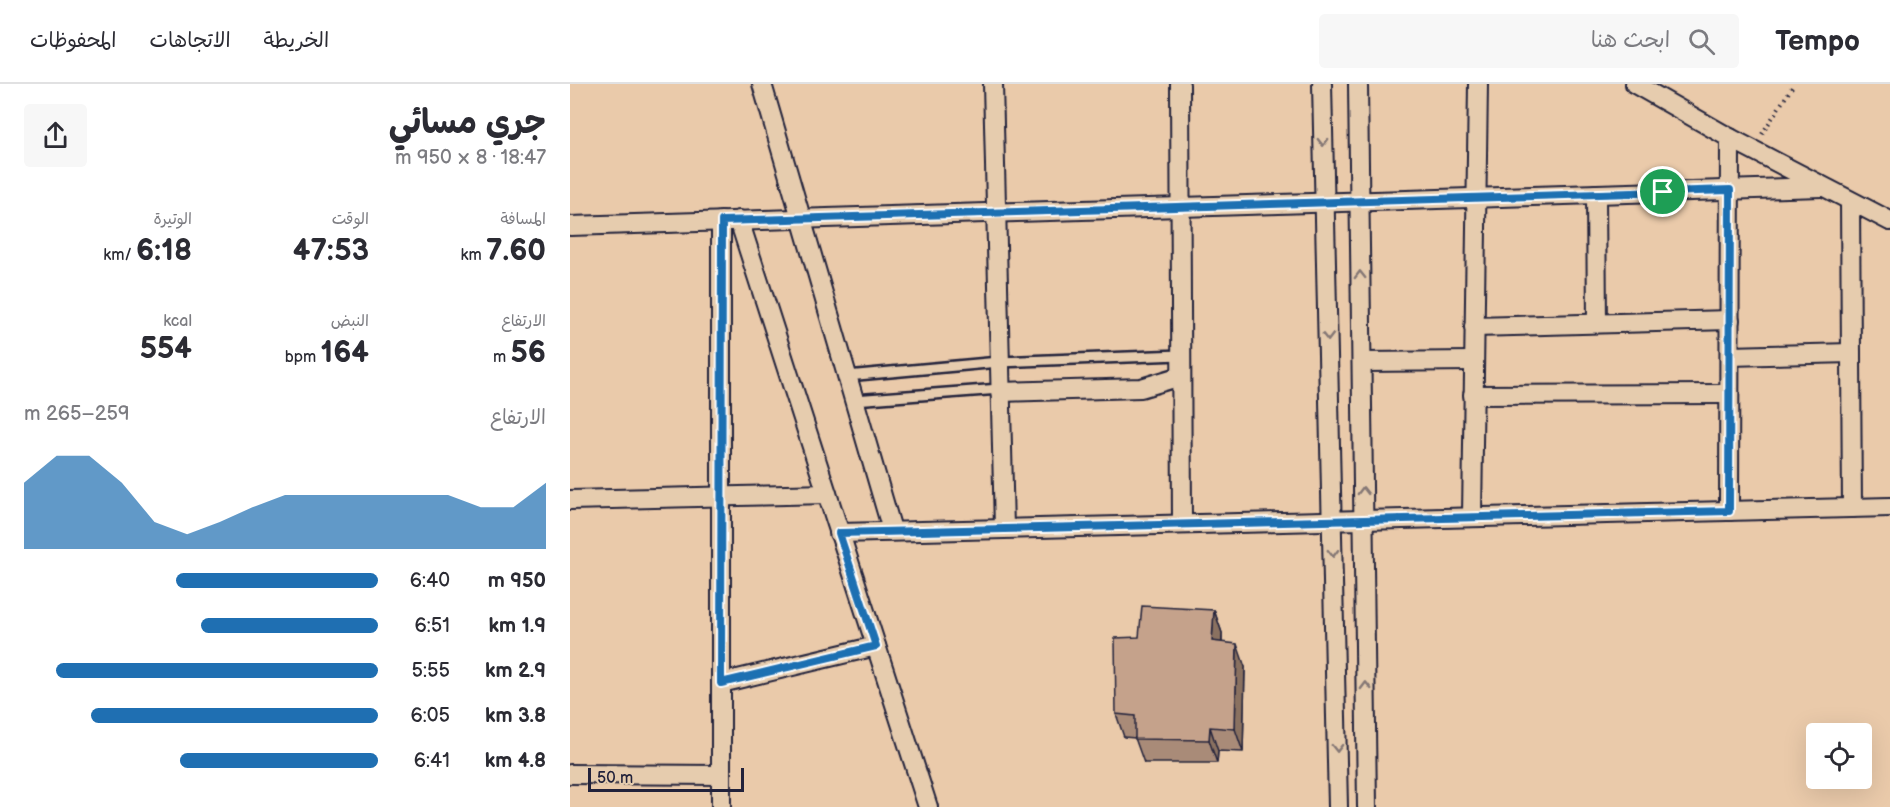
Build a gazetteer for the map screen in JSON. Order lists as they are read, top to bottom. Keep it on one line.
{"scale_bar":"50 m","page":{"header":"Tempo","search":"ابحث هنا","nav":["الخريطة","الاتجاهات","المحفوظات"],"heading":["جري مسائي","18:47 · 8 × 950 m"],"stats":[["المسافة","7.60 km"],["الوقت","47:53"],["الوتيرة","6:18 /km"],["الارتفاع","56 m"],["النبض","164 bpm"],["kcal","554"]],"chart":["الارتفاع","259–265 m"],"list":[{"name":"950 m","note":"6:40"},{"name":"1.9 km","note":"6:51"},{"name":"2.9 km","note":"5:55"},{"name":"3.8 km","note":"6:05"},{"name":"4.8 km","note":"6:41"}],"scale":"50 m"}}
